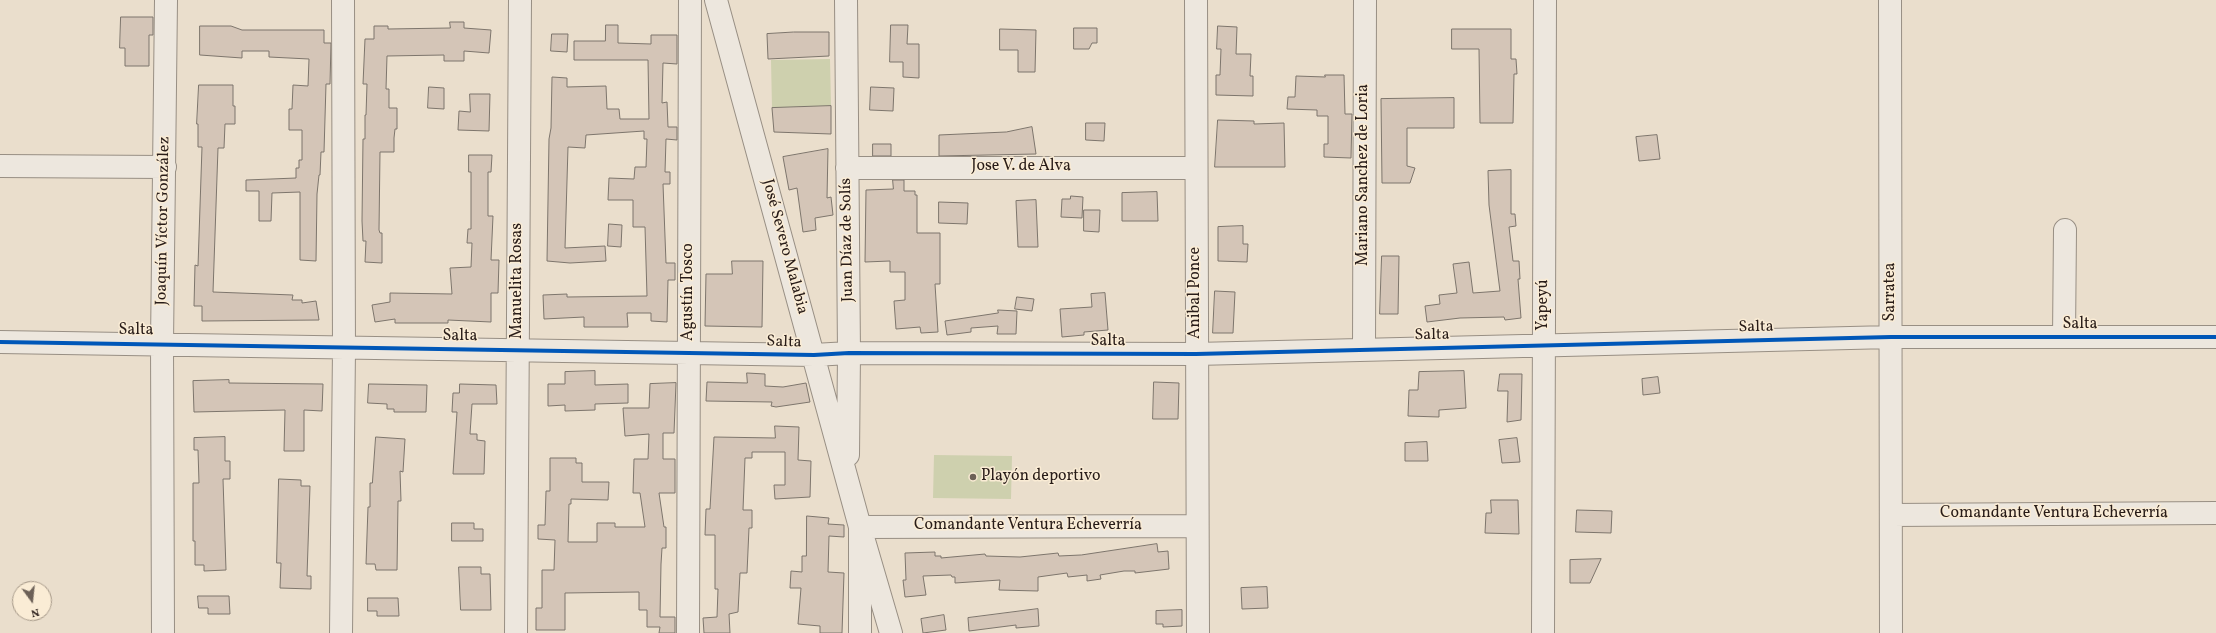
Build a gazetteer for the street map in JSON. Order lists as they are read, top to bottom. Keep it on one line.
{"streets":{"street":["Jose V. de Alva","Mariano Sanchez de Loria","Joaquín Víctor González","Juan Díaz de Solís","José Severo Malabia","Manuelita Rosas","Agustín Tosco","Sarratea","Anibal Ponce","Yapeyú","Salta","Comandante Ventura Echeverría"]},"crossings":[["Jose V. de Alva","Juan Díaz de Solís"],["Jose V. de Alva","Anibal Ponce"],["Mariano Sanchez de Loria","Salta"],["Joaquín Víctor González","Salta"],["Juan Díaz de Solís","José Severo Malabia"],["Juan Díaz de Solís","Salta"],["José Severo Malabia","Salta"],["José Severo Malabia","Comandante Ventura Echeverría"],["Manuelita Rosas","Salta"],["Agustín Tosco","Salta"],["Sarratea","Salta"],["Sarratea","Comandante Ventura Echeverría"],["Anibal Ponce","Salta"],["Anibal Ponce","Comandante Ventura Echeverría"],["Yapeyú","Salta"]],"places":["Playón deportivo"],"north":"bottom"}
